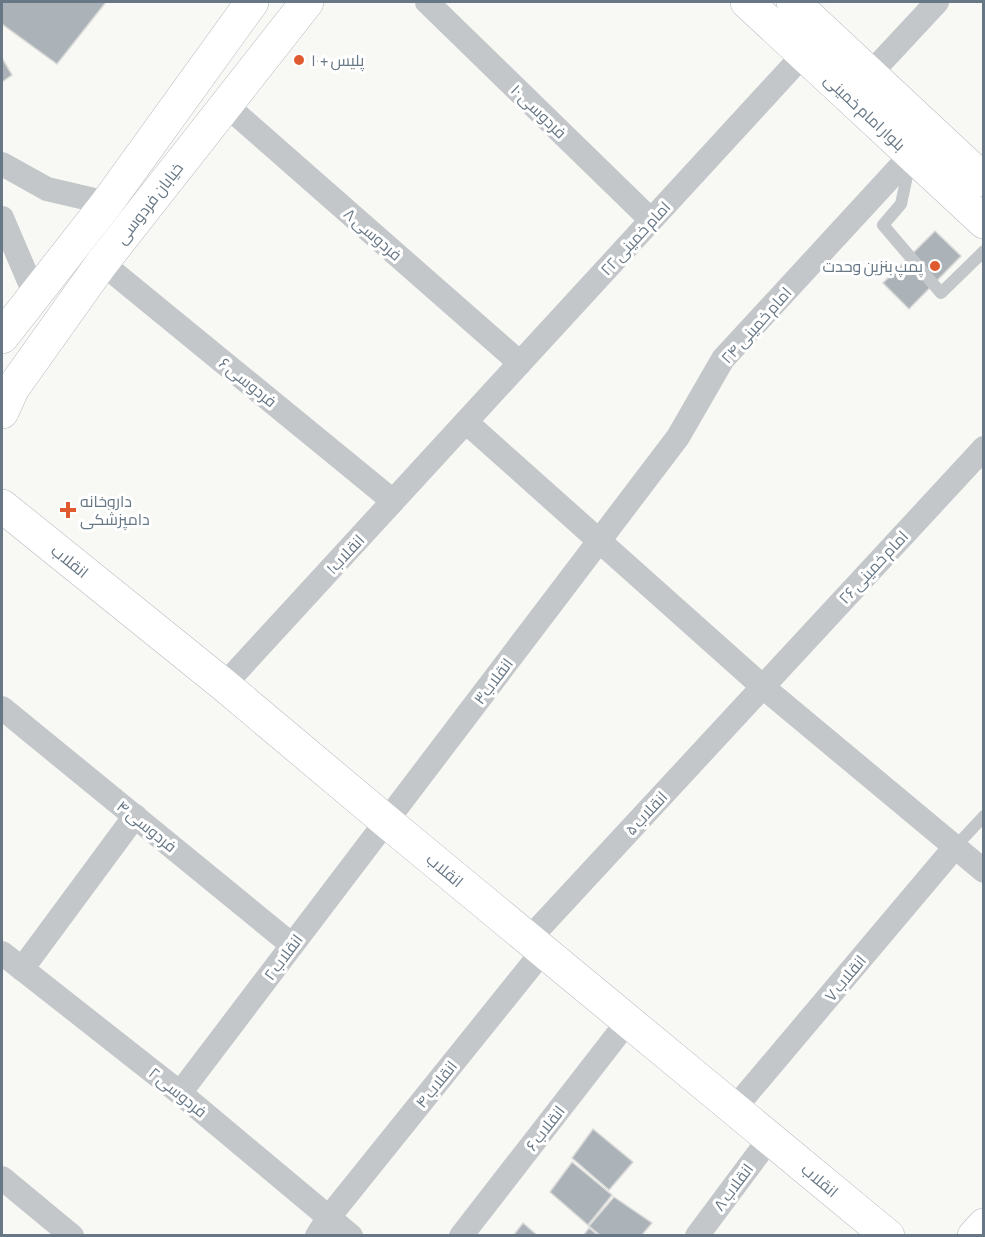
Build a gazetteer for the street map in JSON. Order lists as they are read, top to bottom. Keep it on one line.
{"streets":{"main road":["بلوار امام خمینی","خیابان فردوسی","انقلاب"],"street":["فردوسی ۱۰","فردوسی ۸","امام خمینی ۲۲","امام خمینی ۲۴","فردوسی ۶","انقلاب۱","امام خمینی ۲۶","انقلاب۳","انقلاب ۵","فردوسی ۴","انقلاب ۲","انقلاب ۷","انقلاب ۴","فردوسی ۲","انقلاب ۶","انقلاب ۸"]},"crossings":[["فردوسی ۱۰","امام خمینی ۲۲"],["بلوار امام خمینی","امام خمینی ۲۲"],["بلوار امام خمینی","امام خمینی ۲۴"],["خیابان فردوسی","فردوسی ۸"],["خیابان فردوسی","فردوسی ۶"],["فردوسی ۸","امام خمینی ۲۲"],["امام خمینی ۲۲","انقلاب۱"],["امام خمینی ۲۴","انقلاب۳"],["فردوسی ۶","انقلاب۱"],["انقلاب۱","انقلاب"],["انقلاب","انقلاب۳"],["انقلاب","انقلاب ۵"],["انقلاب","انقلاب ۲"],["انقلاب","انقلاب ۷"],["انقلاب","انقلاب ۴"],["انقلاب","انقلاب ۶"],["انقلاب","انقلاب ۸"],["امام خمینی ۲۶","انقلاب ۵"],["انقلاب۳","انقلاب ۲"],["انقلاب ۵","انقلاب ۴"],["فردوسی ۴","انقلاب ۲"],["انقلاب ۲","فردوسی ۲"],["انقلاب ۴","فردوسی ۲"]],"places":{"other":["پلیس +۱۰","پمپ بنزین وحدت"],"health":["داروخانه دامپزشکی"]}}
